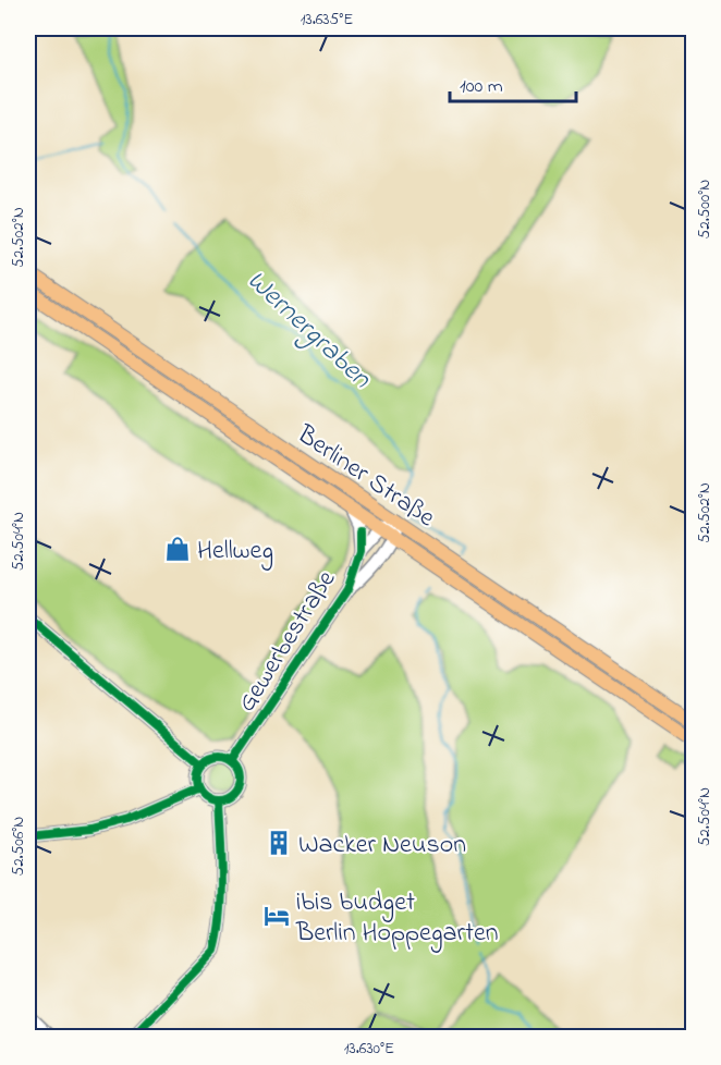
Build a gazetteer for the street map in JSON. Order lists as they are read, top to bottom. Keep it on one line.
{"streets":{"main road":["Berliner Straße"],"street":["Gewerbestraße"]},"crossings":[["Berliner Straße","Gewerbestraße"]],"water":["Wernergraben"],"places":{"shop":["Hellweg"],"building":["Wacker Neuson"],"hotel":["ibis budget Berlin Hoppegarten"]},"scale_bar":"100 m","coordinates":["13.635°E","52.500°N","52.502°N","52.504°N","52.506°N","13.630°E"]}
